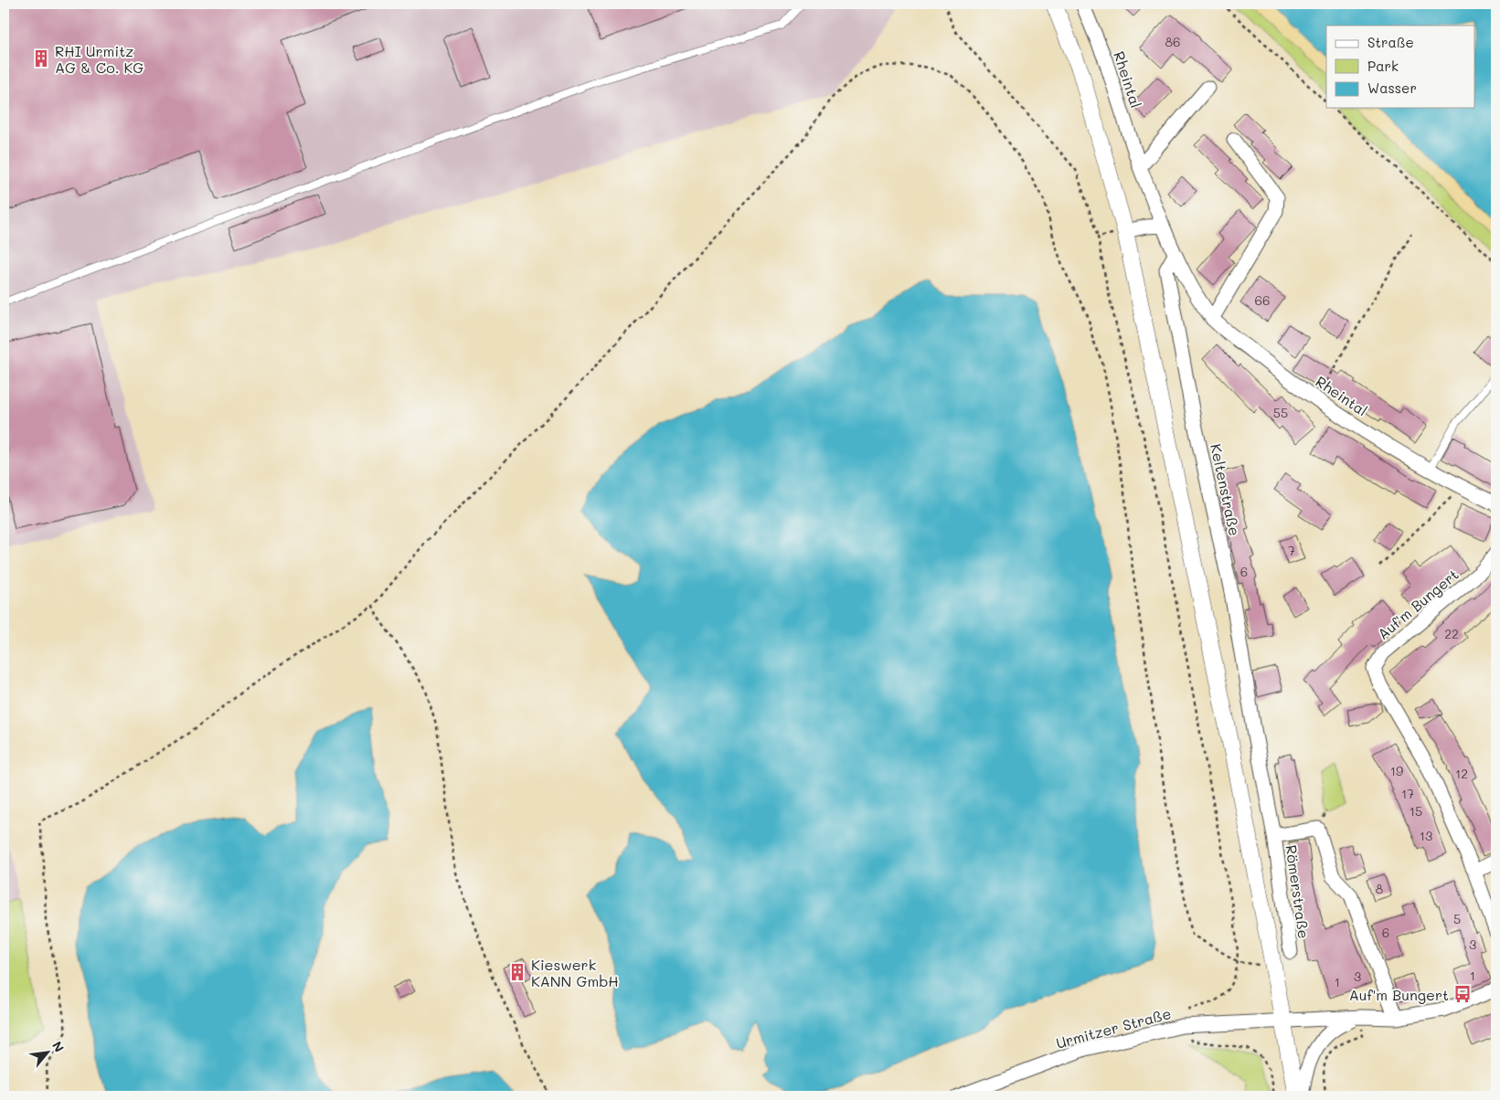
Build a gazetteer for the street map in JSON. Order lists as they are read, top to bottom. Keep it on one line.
{"streets":{"street":["Rheintal","Keltenstraße","Auf'm Bungert","Römerstraße","Urmitzer Straße"]},"crossings":[["Rheintal","Keltenstraße"],["Keltenstraße","Römerstraße"],["Römerstraße","Urmitzer Straße"]],"places":{"building":["RHI Urmitz AG & Co. KG","Kieswerk KANN GmbH"],"bus stop":["Auf'm Bungert"]},"house_numbers":["86","66","55","7","6","22","19","12","17","15","13","8","5","6","3","1","3","1"],"legend":["Straße","Park","Wasser"],"north":"top right"}
